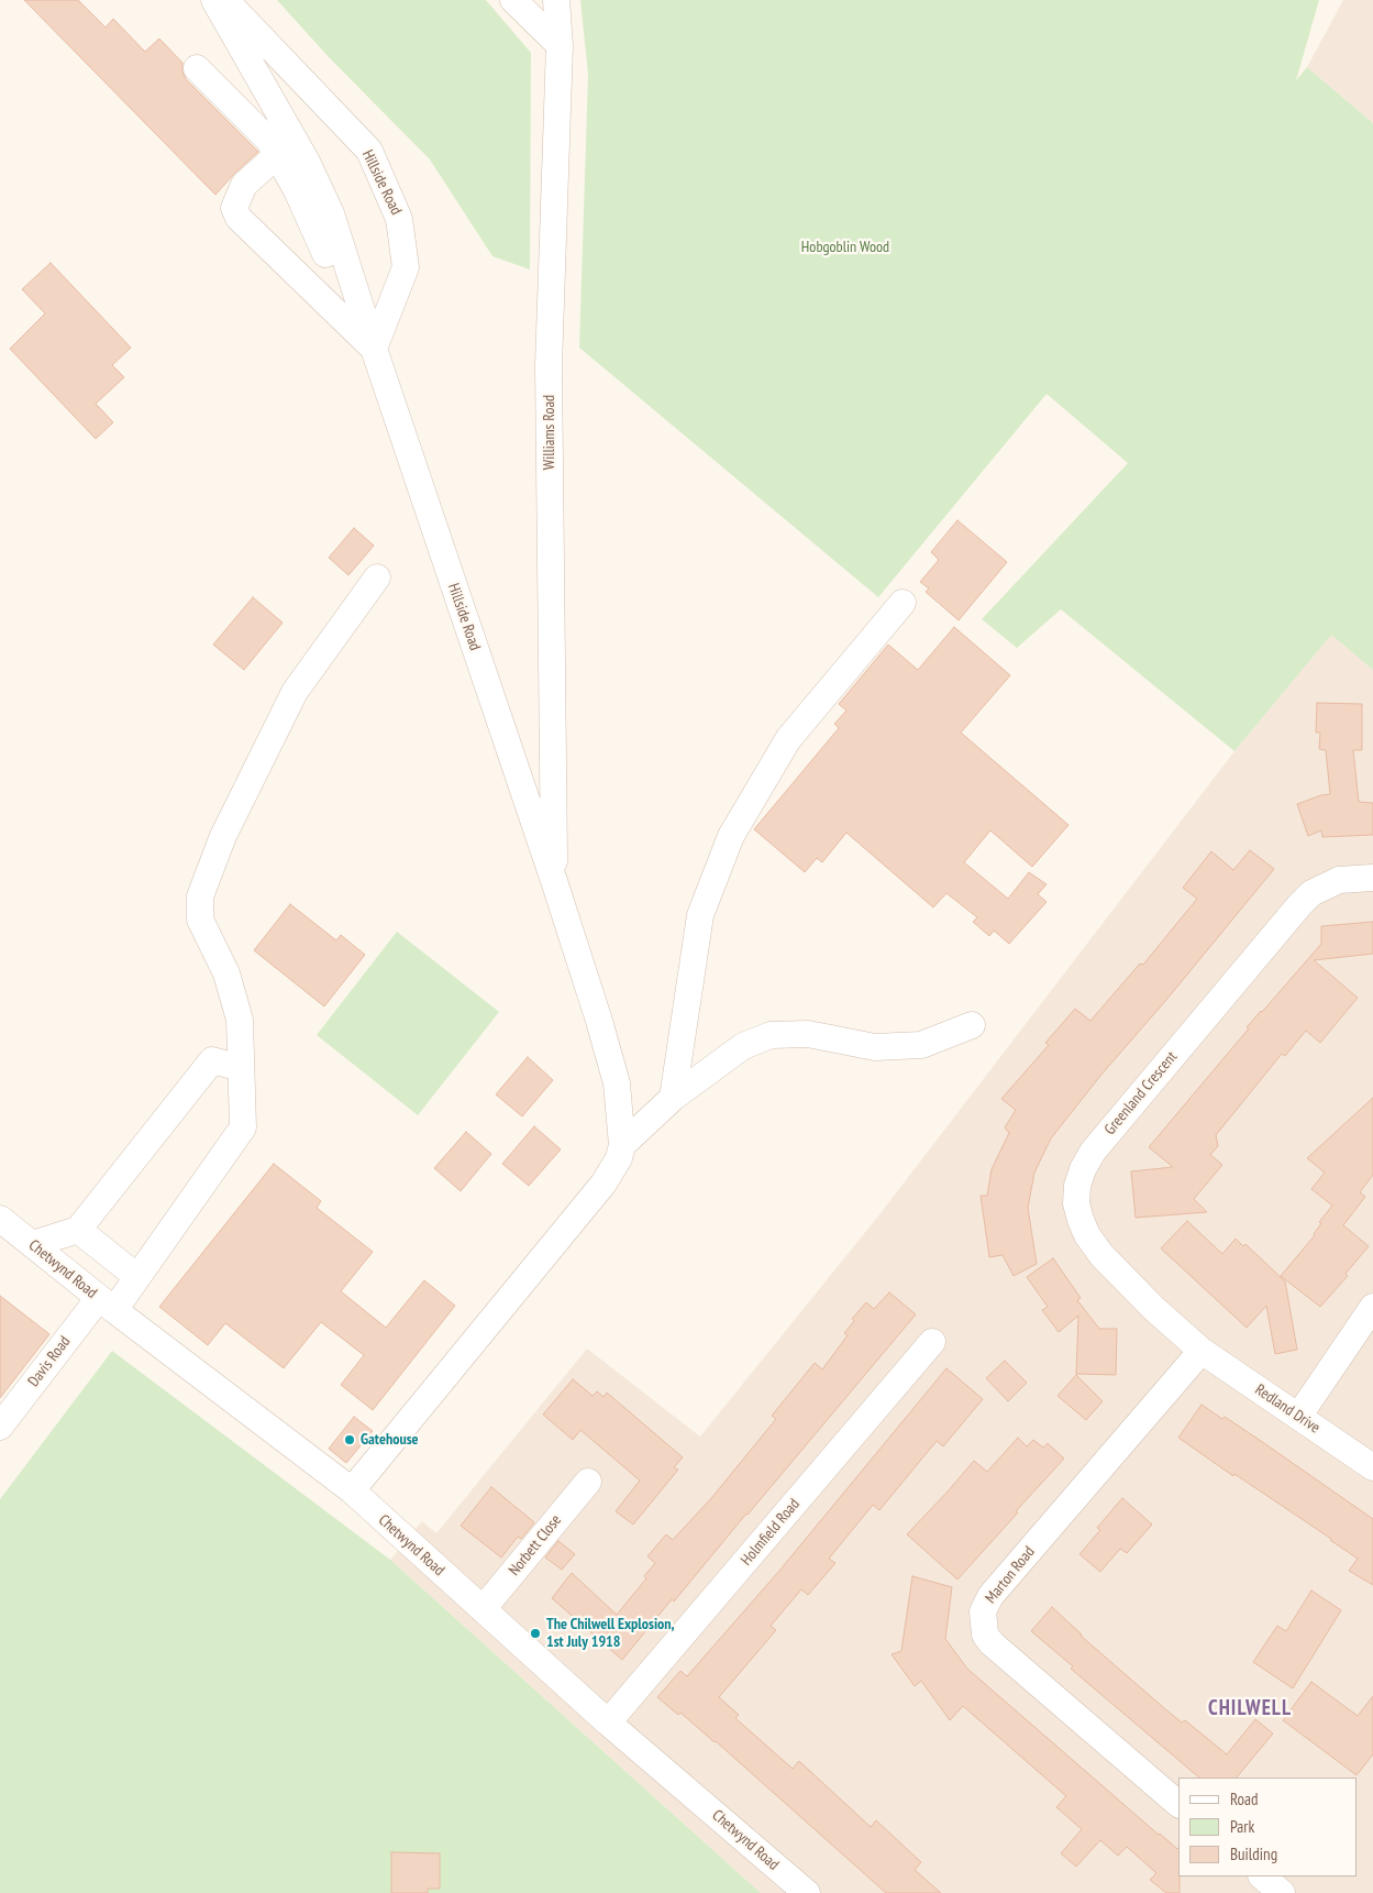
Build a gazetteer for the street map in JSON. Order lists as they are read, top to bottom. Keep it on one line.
{"streets":{"street":["Hillside Road","Williams Road","Greenland Crescent","Chetwynd Road","Davis Road","Redland Drive","Holmfield Road","Norbett Close","Marton Road"]},"crossings":[["Hillside Road","Williams Road"],["Greenland Crescent","Redland Drive"],["Greenland Crescent","Marton Road"],["Chetwynd Road","Davis Road"],["Chetwynd Road","Holmfield Road"],["Chetwynd Road","Norbett Close"],["Redland Drive","Marton Road"]],"districts":["CHILWELL"],"parks":["Hobgoblin Wood"],"places":["Gatehouse","The Chilwell Explosion, 1st July 1918"],"legend":["Road","Park","Building"]}
